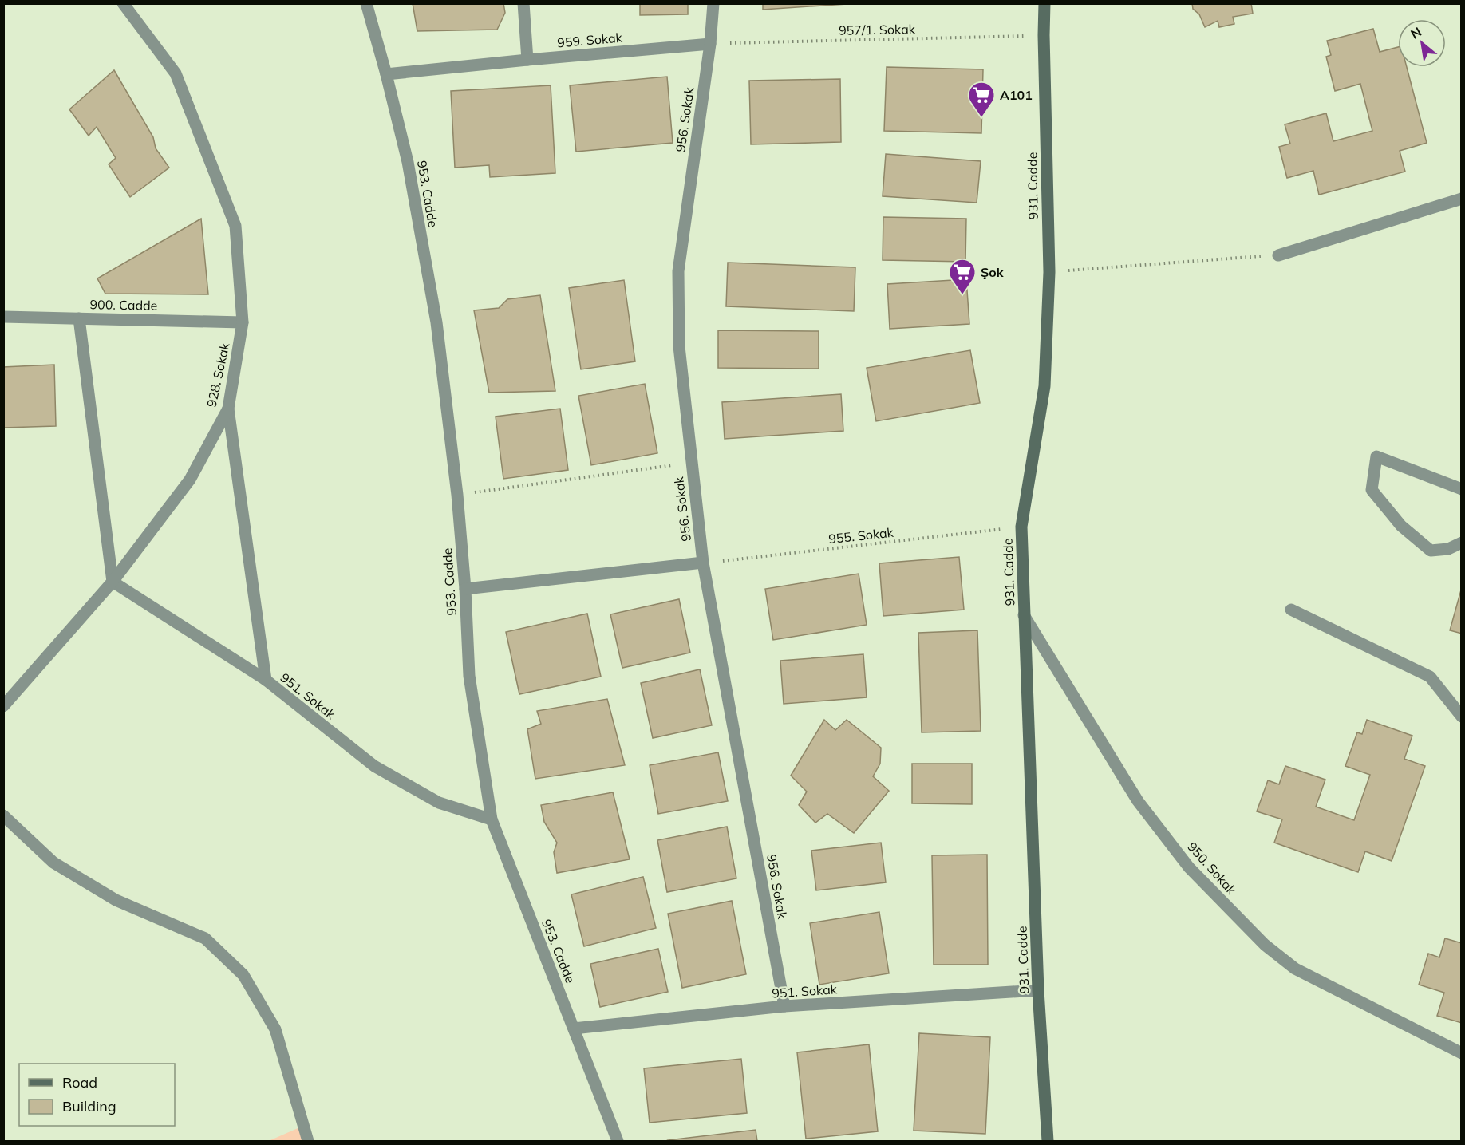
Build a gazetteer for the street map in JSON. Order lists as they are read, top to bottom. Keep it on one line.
{"streets":{"main road":["931. Cadde"],"street":["959. Sokak","956. Sokak","953. Cadde","900. Cadde","928. Sokak","951. Sokak","950. Sokak"],"path":["957/1. Sokak","955. Sokak"]},"crossings":[["957/1. Sokak","959. Sokak"],["957/1. Sokak","956. Sokak"],["957/1. Sokak","931. Cadde"],["959. Sokak","956. Sokak"],["959. Sokak","953. Cadde"],["956. Sokak","955. Sokak"],["956. Sokak","951. Sokak"],["931. Cadde","955. Sokak"],["931. Cadde","951. Sokak"],["931. Cadde","950. Sokak"],["953. Cadde","951. Sokak"],["900. Cadde","928. Sokak"],["928. Sokak","951. Sokak"]],"places":{"supermarket":["A101","Şok"]},"legend":["Road","Building"],"north":"top left"}
